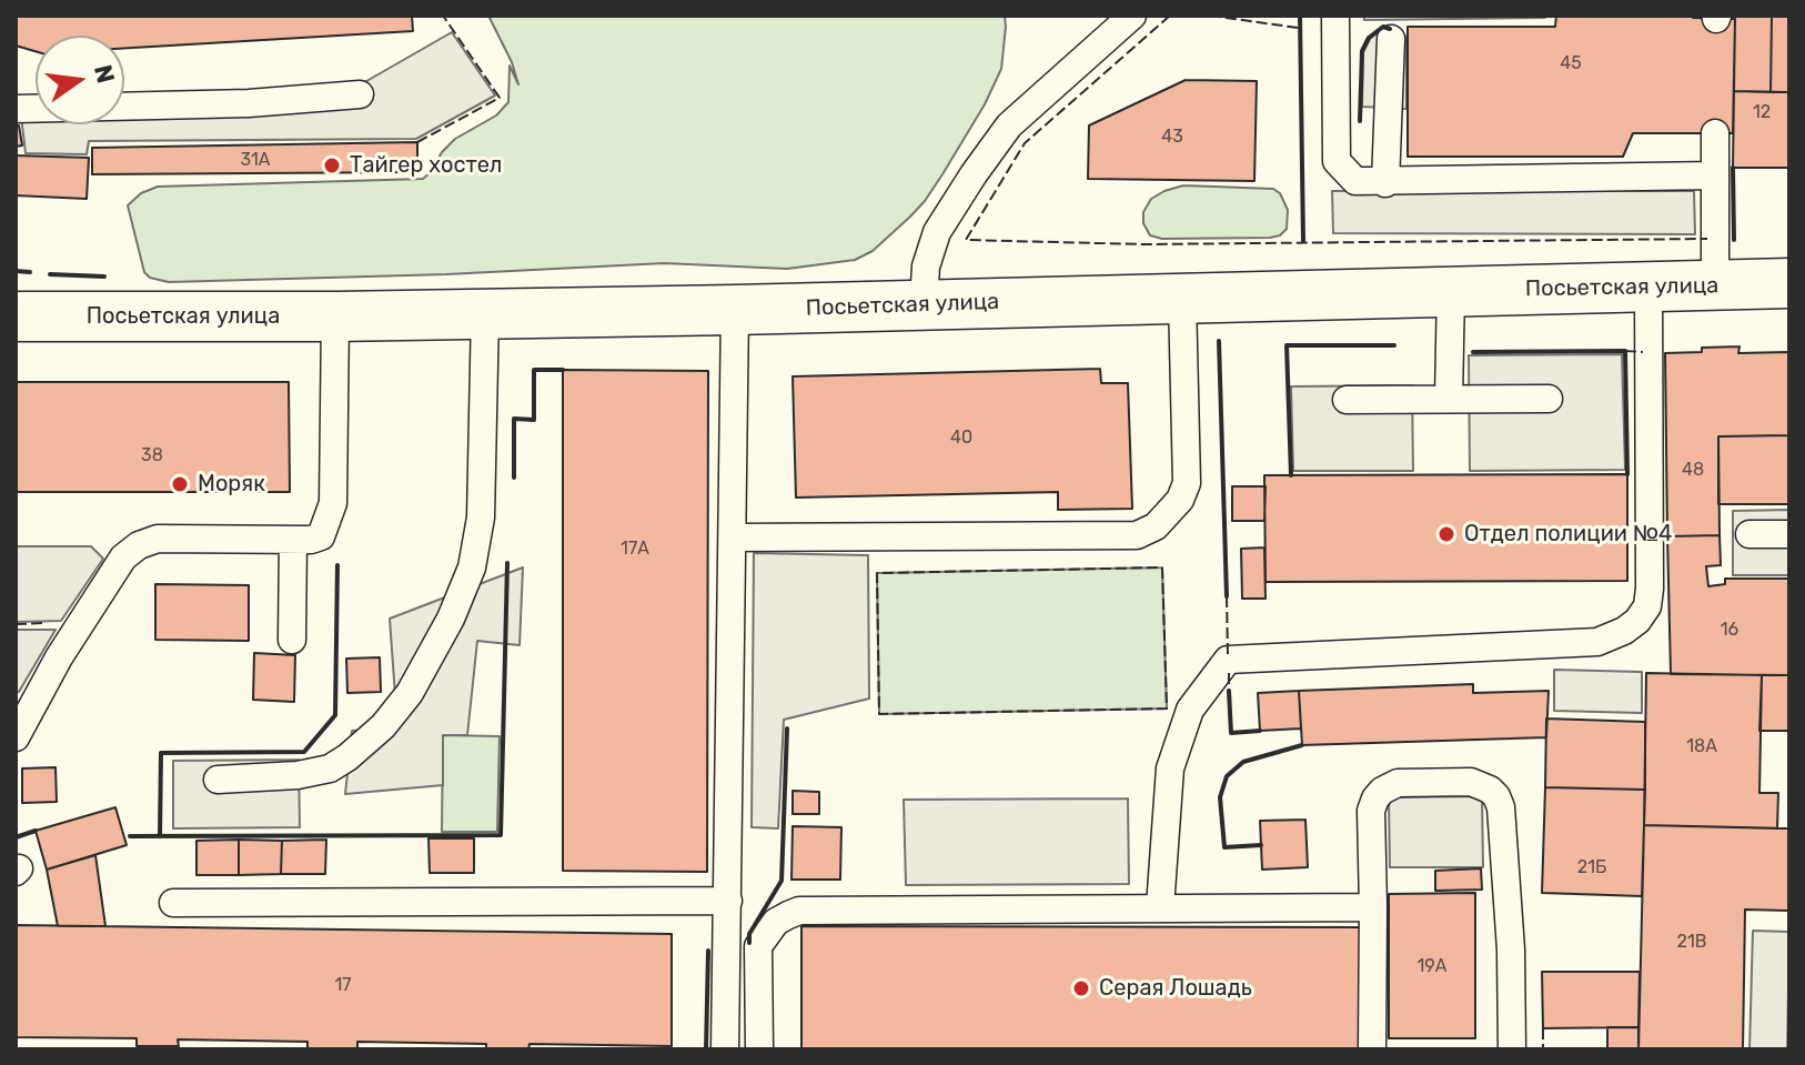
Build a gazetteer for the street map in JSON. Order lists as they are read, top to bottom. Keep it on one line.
{"streets":{"street":["Посьетская улица"]},"places":["Тайгер хостел","Моряк","Отдел полиции №4","Серая Лошадь"],"house_numbers":["45","12","43","31А","40","38","48","17А","16","18А","21Б","21В","19А","17"],"north":"right"}
